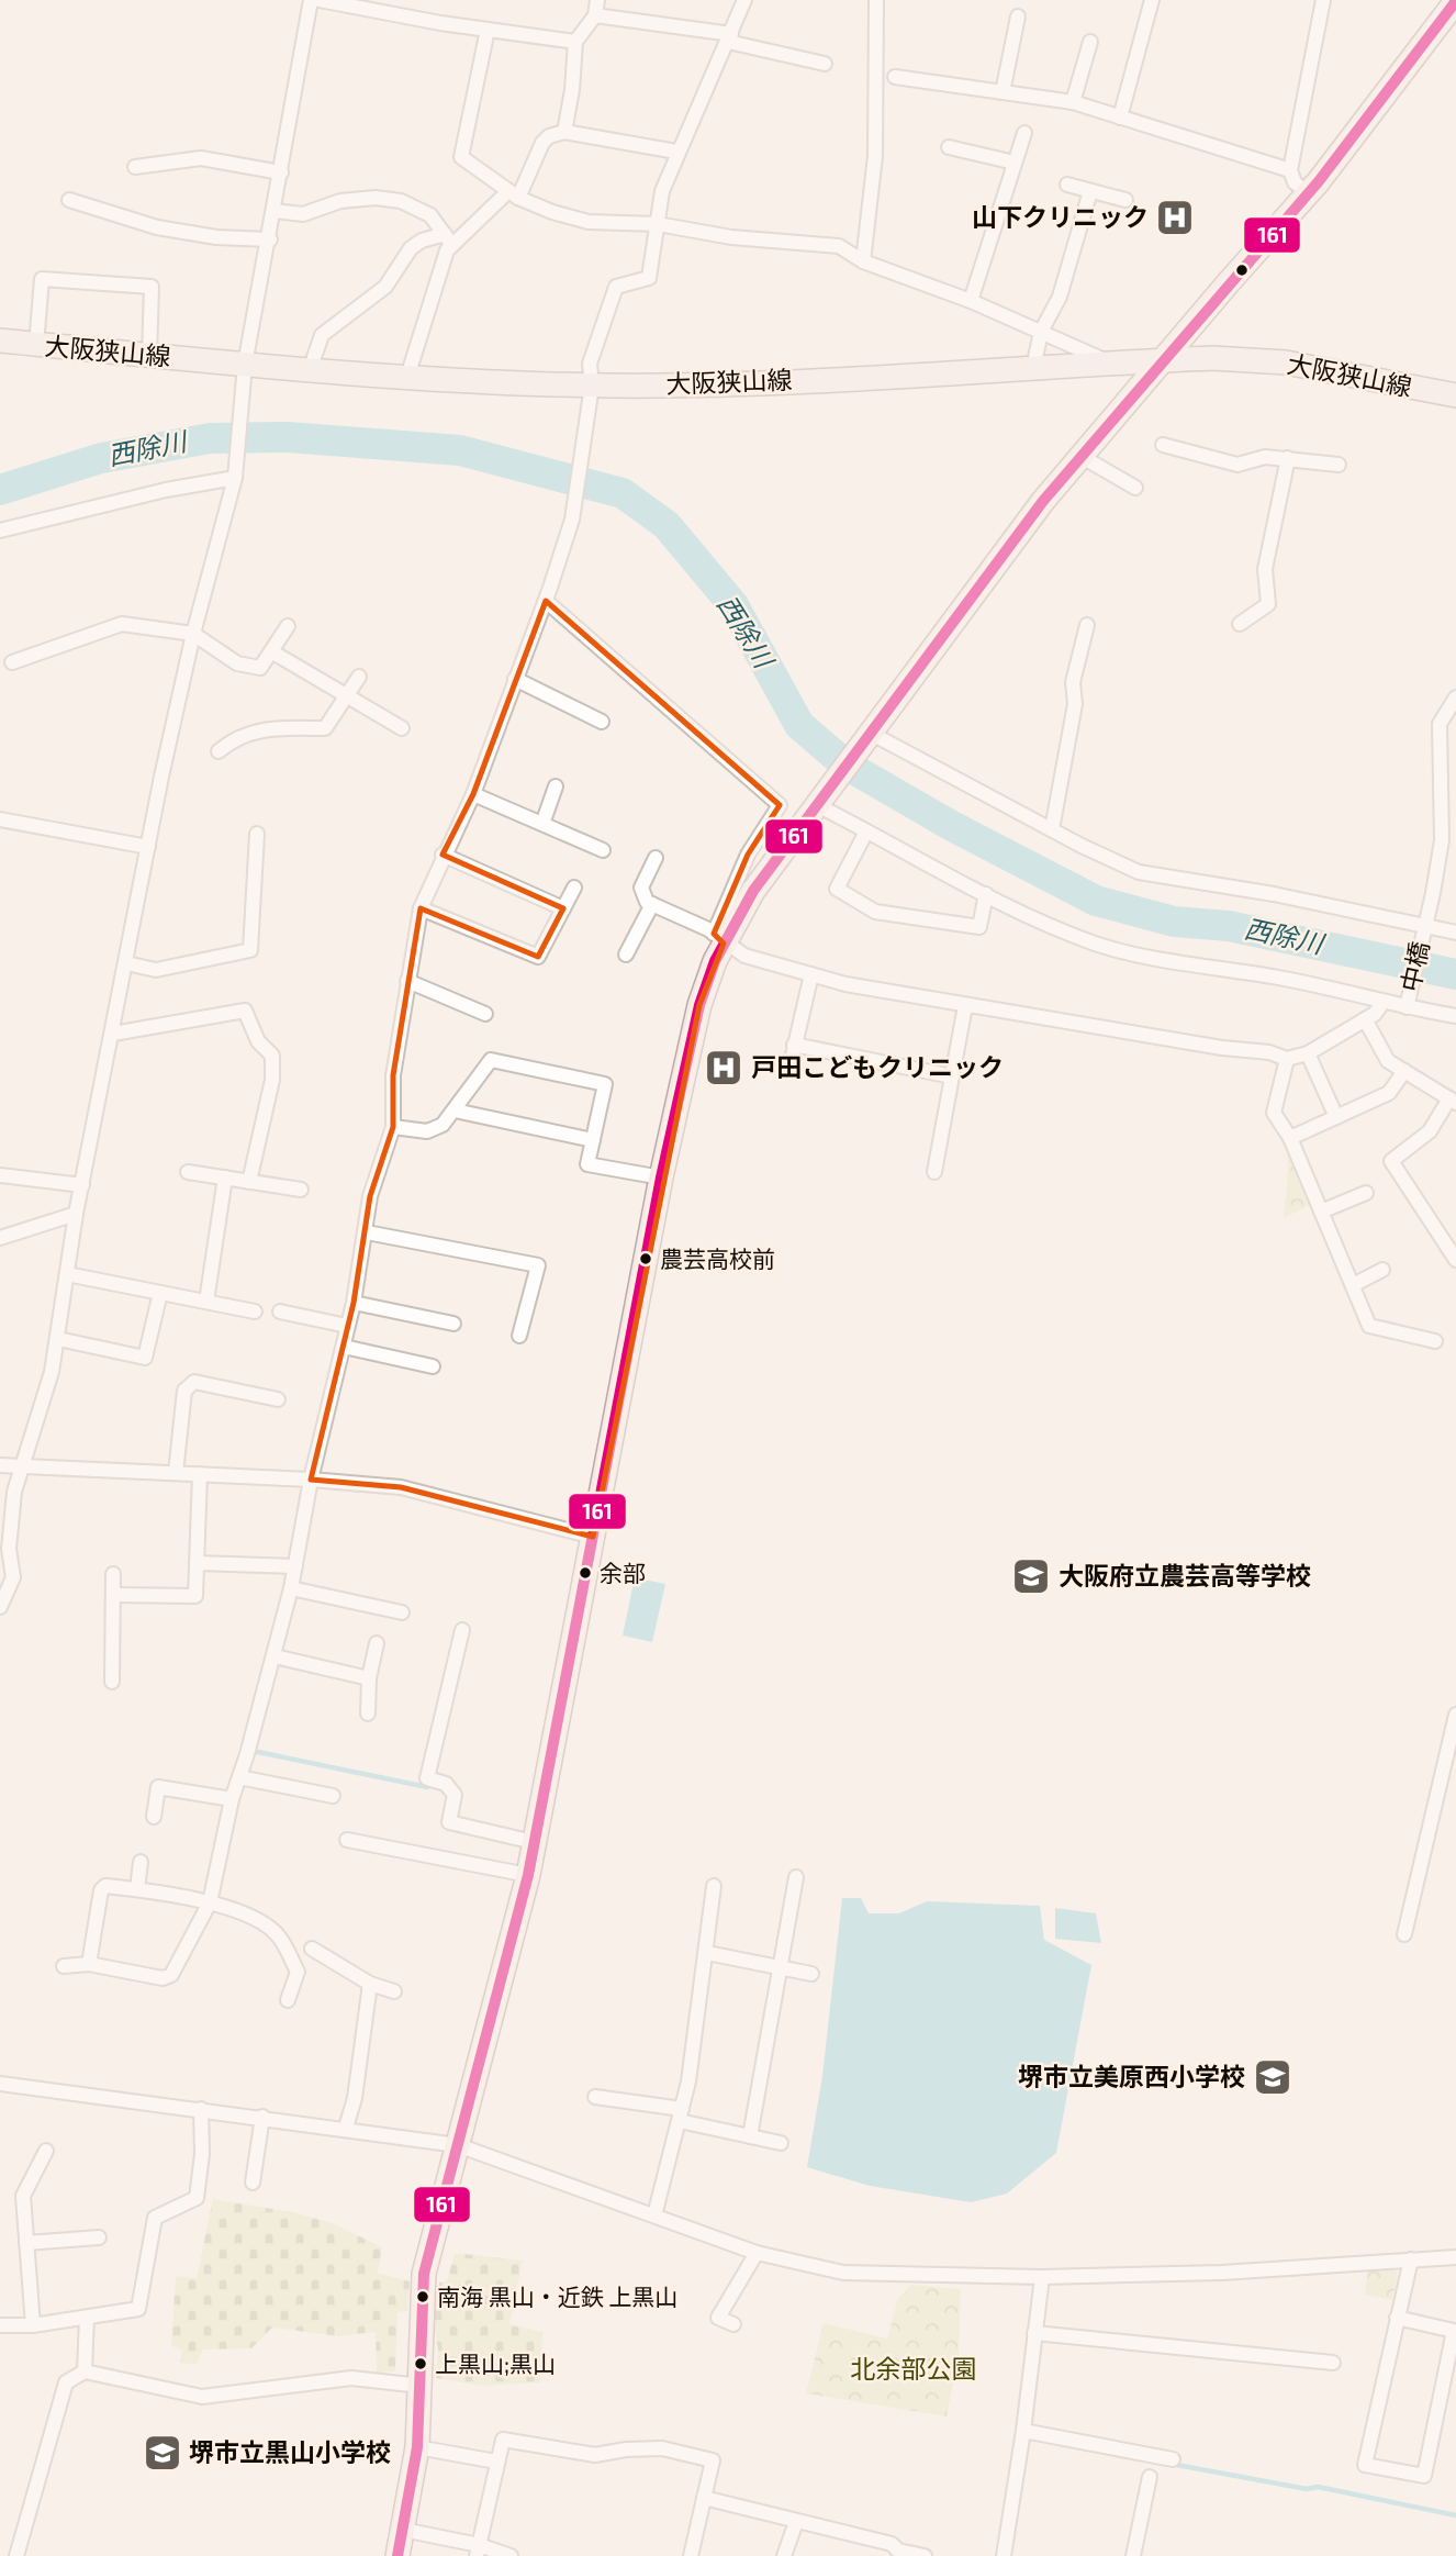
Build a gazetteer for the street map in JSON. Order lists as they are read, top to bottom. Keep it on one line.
{"streets":{"main road":["大阪狭山線"],"street":["中橋"]},"water":["西除川"],"parks":["北余部公園"],"places":{"hospital":["山下クリニック","戸田こどもクリニック"],"other":["農芸高校前","余部","南海 黒山・近鉄 上黒山","上黒山;黒山"],"school or university":["大阪府立農芸高等学校","堺市立美原西小学校","堺市立黒山小学校"]},"lines":["transit line 161"]}
